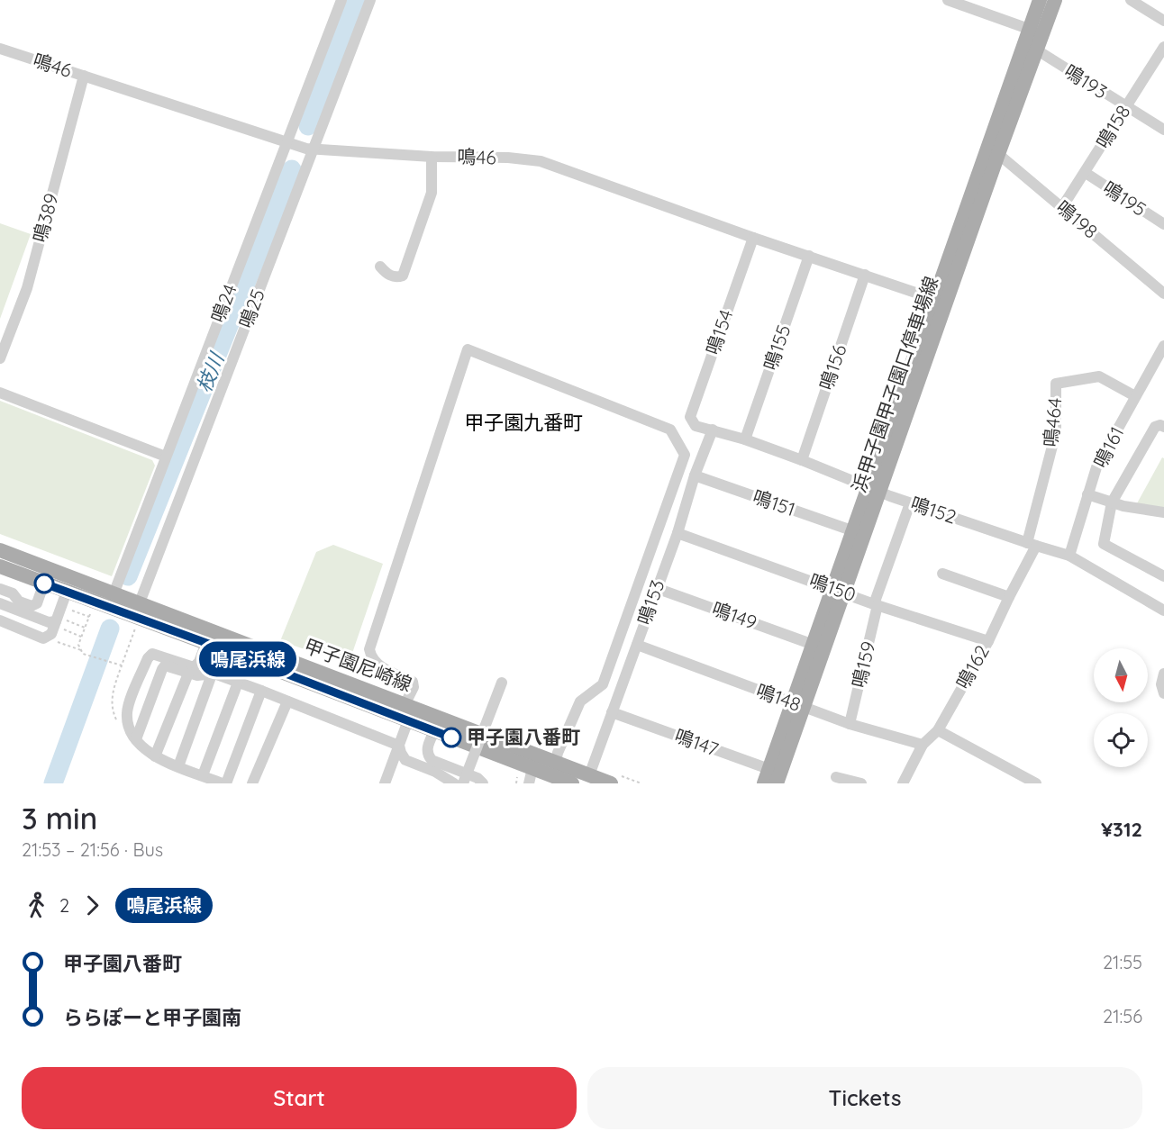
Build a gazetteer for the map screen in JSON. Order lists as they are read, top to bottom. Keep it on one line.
{"streets":{"main road":["浜甲子園甲子園口停車場線","甲子園尼崎線"],"street":["鳴46","鳴193","鳴158","鳴195","鳴389","鳴198","鳴24","鳴25","鳴154","鳴155","鳴156","鳴464","鳴161","鳴151","鳴152","鳴150","鳴153","鳴149","鳴159","鳴162","鳴148","鳴147"]},"crossings":[["鳴46","鳴389"],["鳴46","鳴24"],["鳴46","鳴25"],["鳴46","鳴154"],["鳴46","鳴155"],["鳴46","鳴156"],["鳴46","浜甲子園甲子園口停車場線"],["鳴193","鳴158"],["鳴193","浜甲子園甲子園口停車場線"],["鳴158","鳴195"],["鳴158","鳴198"],["鳴198","浜甲子園甲子園口停車場線"],["鳴24","甲子園尼崎線"],["鳴25","甲子園尼崎線"],["鳴154","鳴152"],["鳴155","鳴152"],["鳴156","鳴152"],["浜甲子園甲子園口停車場線","鳴151"],["浜甲子園甲子園口停車場線","鳴152"],["浜甲子園甲子園口停車場線","鳴150"],["浜甲子園甲子園口停車場線","鳴149"],["浜甲子園甲子園口停車場線","鳴148"],["浜甲子園甲子園口停車場線","鳴147"],["鳴464","鳴161"],["鳴464","鳴152"],["鳴464","鳴162"],["鳴161","鳴152"],["鳴151","鳴153"],["鳴152","鳴153"],["鳴152","鳴159"],["鳴152","鳴162"],["鳴150","鳴153"],["鳴150","鳴159"],["鳴150","鳴162"],["鳴153","鳴149"],["鳴153","甲子園尼崎線"],["鳴153","鳴148"],["鳴153","鳴147"],["鳴159","鳴148"],["鳴162","鳴148"]],"districts":["甲子園九番町"],"water":["枝川"],"places":["甲子園八番町"],"lines":["bus line 鳴尾浜線"],"north":"bottom","page":{"on_map":"鳴尾浜線","heading":["3 min","21:53 – 21:56 · Bus","¥312"],"legs":["2","鳴尾浜線"],"list":[{"name":"甲子園八番町","value":"21:55"},{"name":"ららぽーと甲子園南","value":"21:56"}],"buttons":["Start","Tickets"]}}
